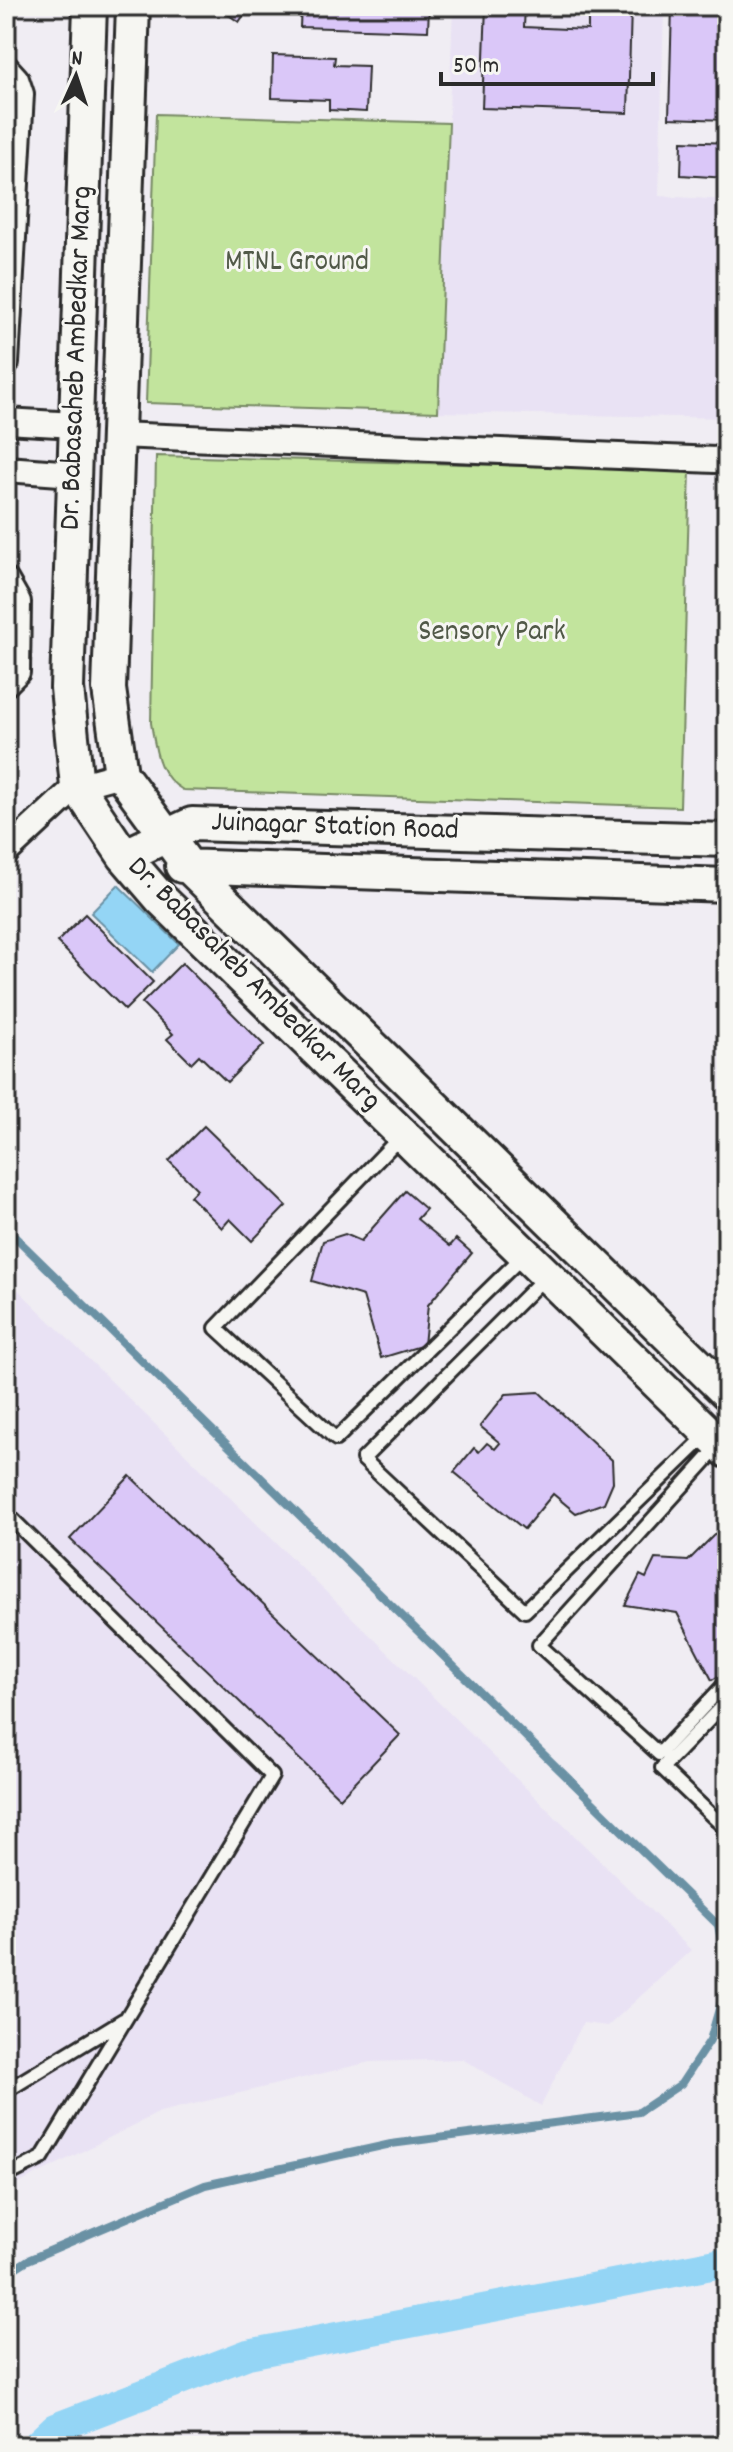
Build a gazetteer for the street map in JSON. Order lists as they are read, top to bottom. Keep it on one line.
{"streets":{"main road":["Dr. Babasaheb Ambedkar Marg","Juinagar Station Road"]},"crossings":[["Dr. Babasaheb Ambedkar Marg","Juinagar Station Road"]],"parks":["MTNL Ground","Sensory Park"],"scale_bar":"50 m","north":"top"}
